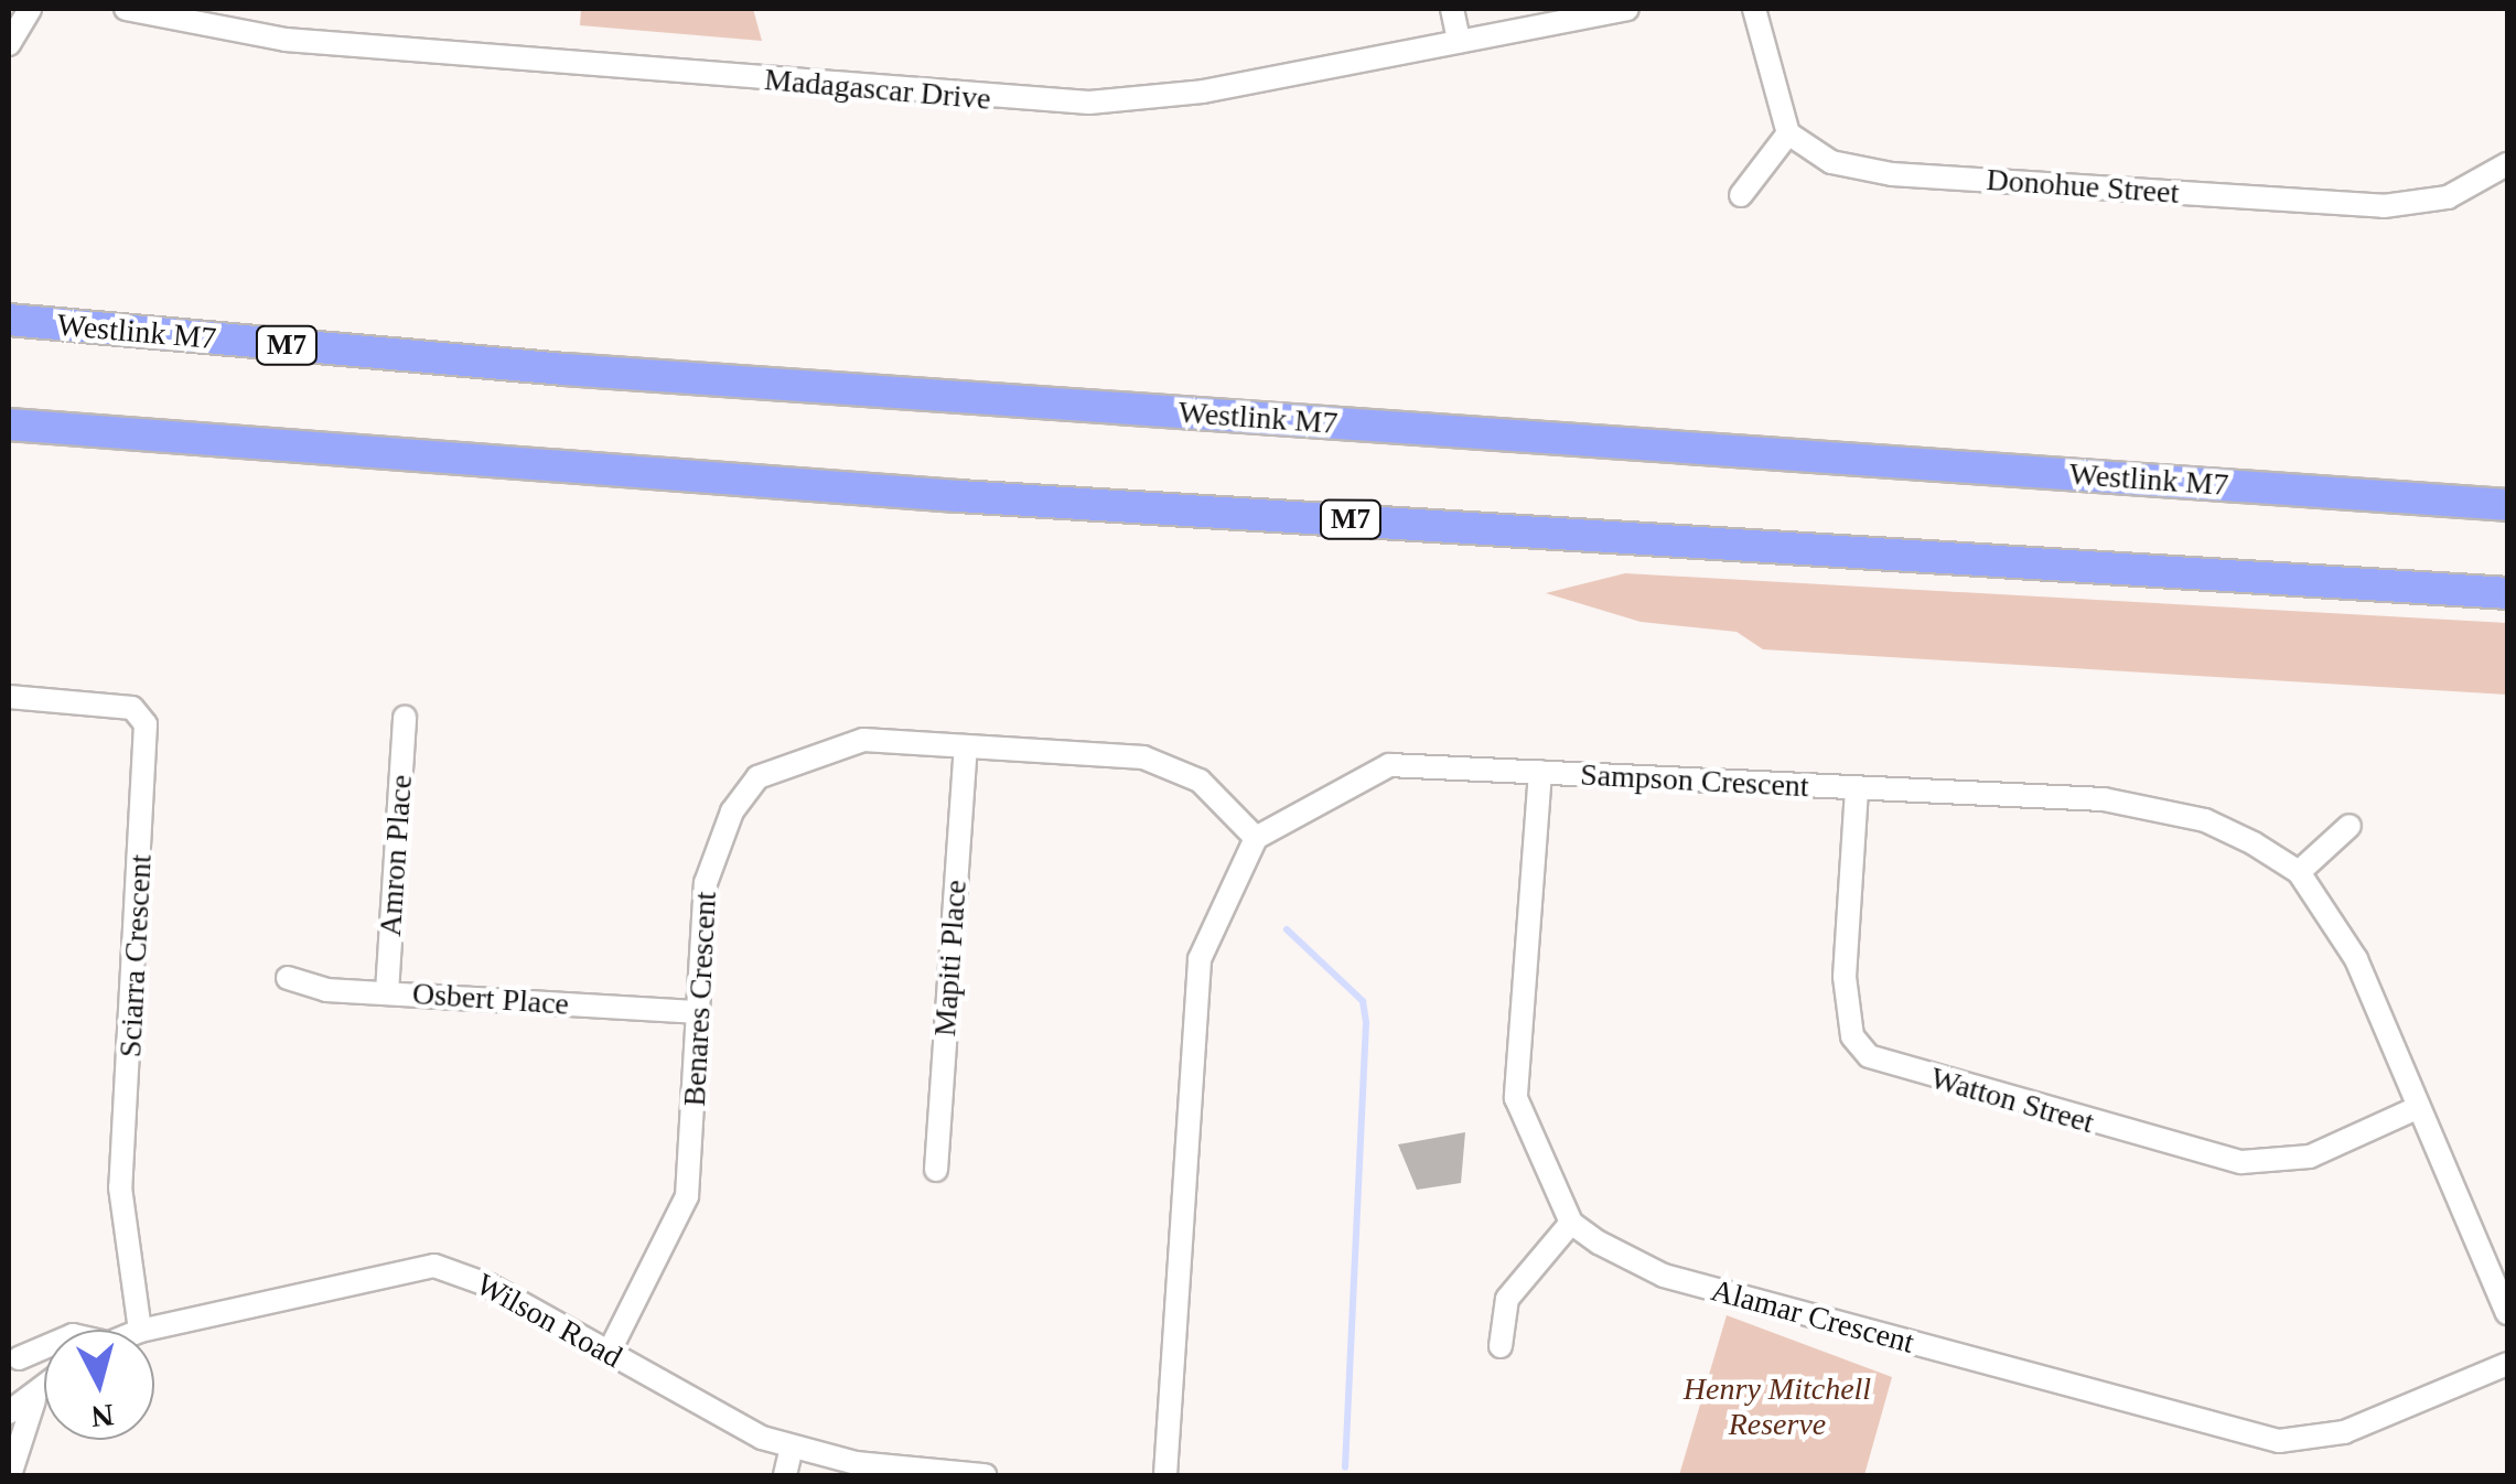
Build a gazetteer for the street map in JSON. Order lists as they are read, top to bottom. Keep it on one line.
{"streets":{"highway":["Westlink M7","M7"],"street":["Madagascar Drive","Donohue Street","Sampson Crescent","Amron Place","Sciarra Crescent","Mapiti Place","Osbert Place","Benares Crescent","Watton Street","Alamar Crescent","Wilson Road"]},"crossings":[["Sampson Crescent","Benares Crescent"],["Sampson Crescent","Watton Street"],["Amron Place","Osbert Place"],["Mapiti Place","Benares Crescent"],["Osbert Place","Benares Crescent"],["Benares Crescent","Wilson Road"]],"parks":["Henry Mitchell Reserve"],"north":"bottom"}
